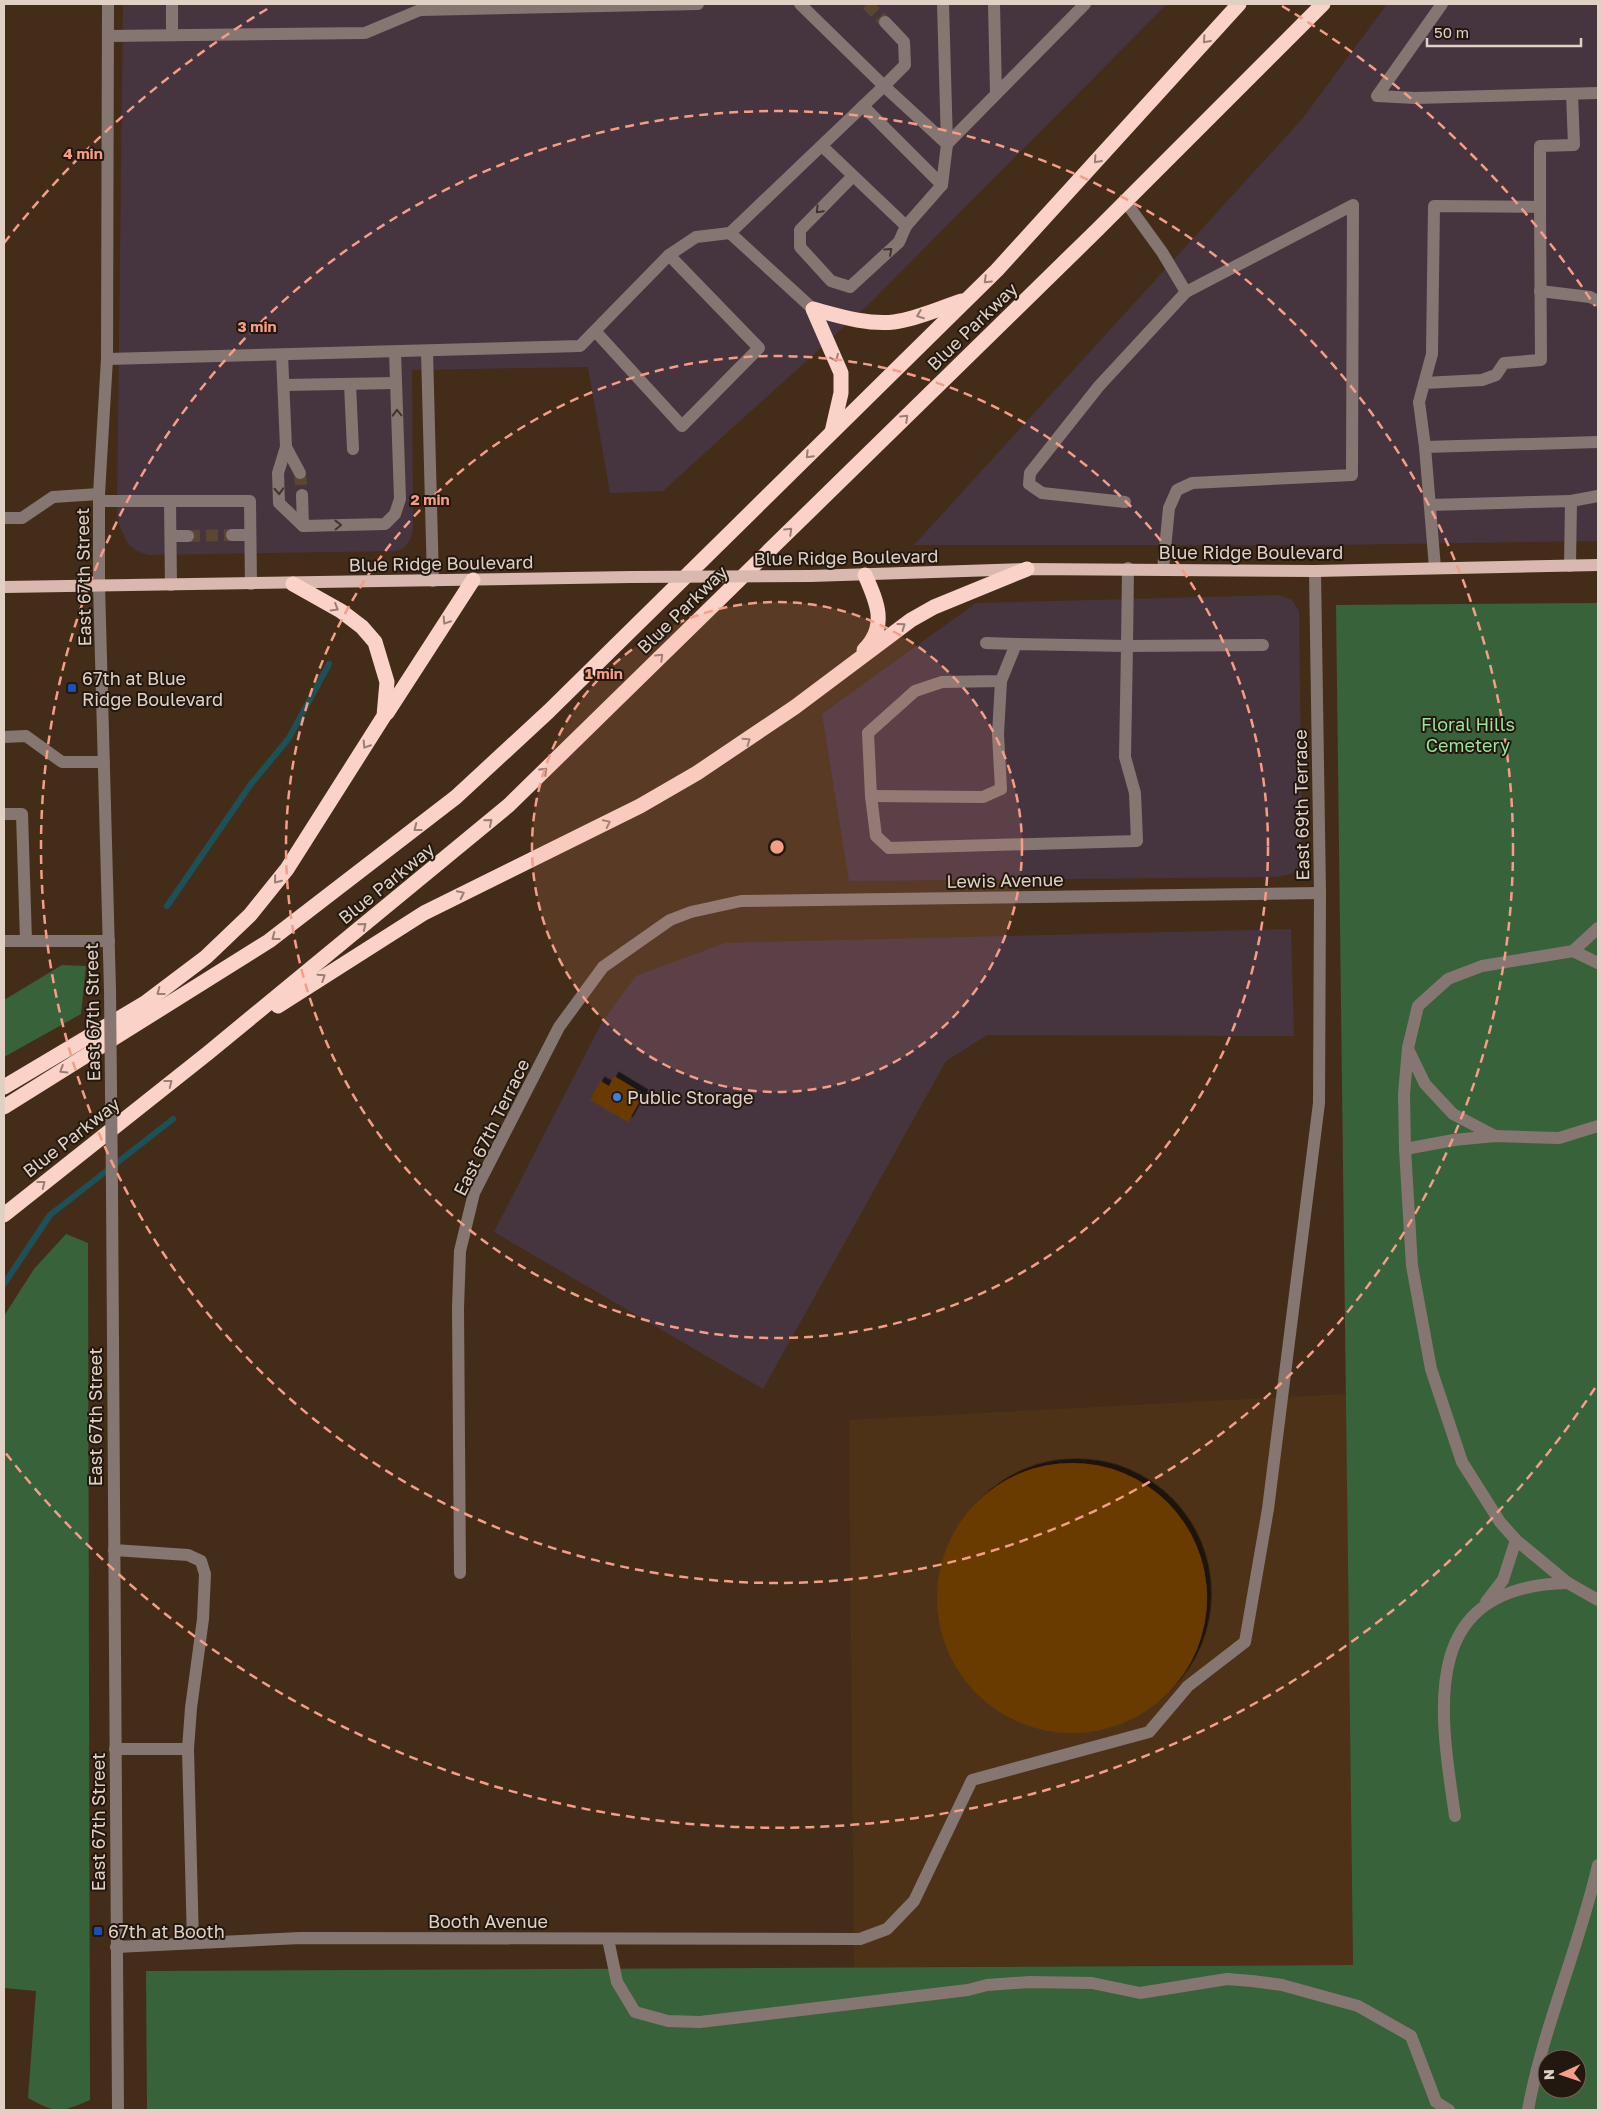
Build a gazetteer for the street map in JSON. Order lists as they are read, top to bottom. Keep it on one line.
{"streets":{"highway":["Blue Parkway"],"main road":["Blue Ridge Boulevard"],"street":["East 67th Street","East 69th Terrace","Lewis Avenue","East 67th Terrace","Booth Avenue"]},"crossings":[["Blue Ridge Boulevard","East 67th Street"],["Blue Ridge Boulevard","East 69th Terrace"],["East 67th Street","Booth Avenue"],["East 69th Terrace","Lewis Avenue"],["East 69th Terrace","Booth Avenue"],["Lewis Avenue","East 67th Terrace"]],"parks":["Floral Hills Cemetery"],"places":{"transit":["67th at Blue Ridge Boulevard","67th at Booth"],"other":["Public Storage"]},"scale_bar":"50 m","north":"left","rings":["4 min","3 min","2 min","1 min"]}
